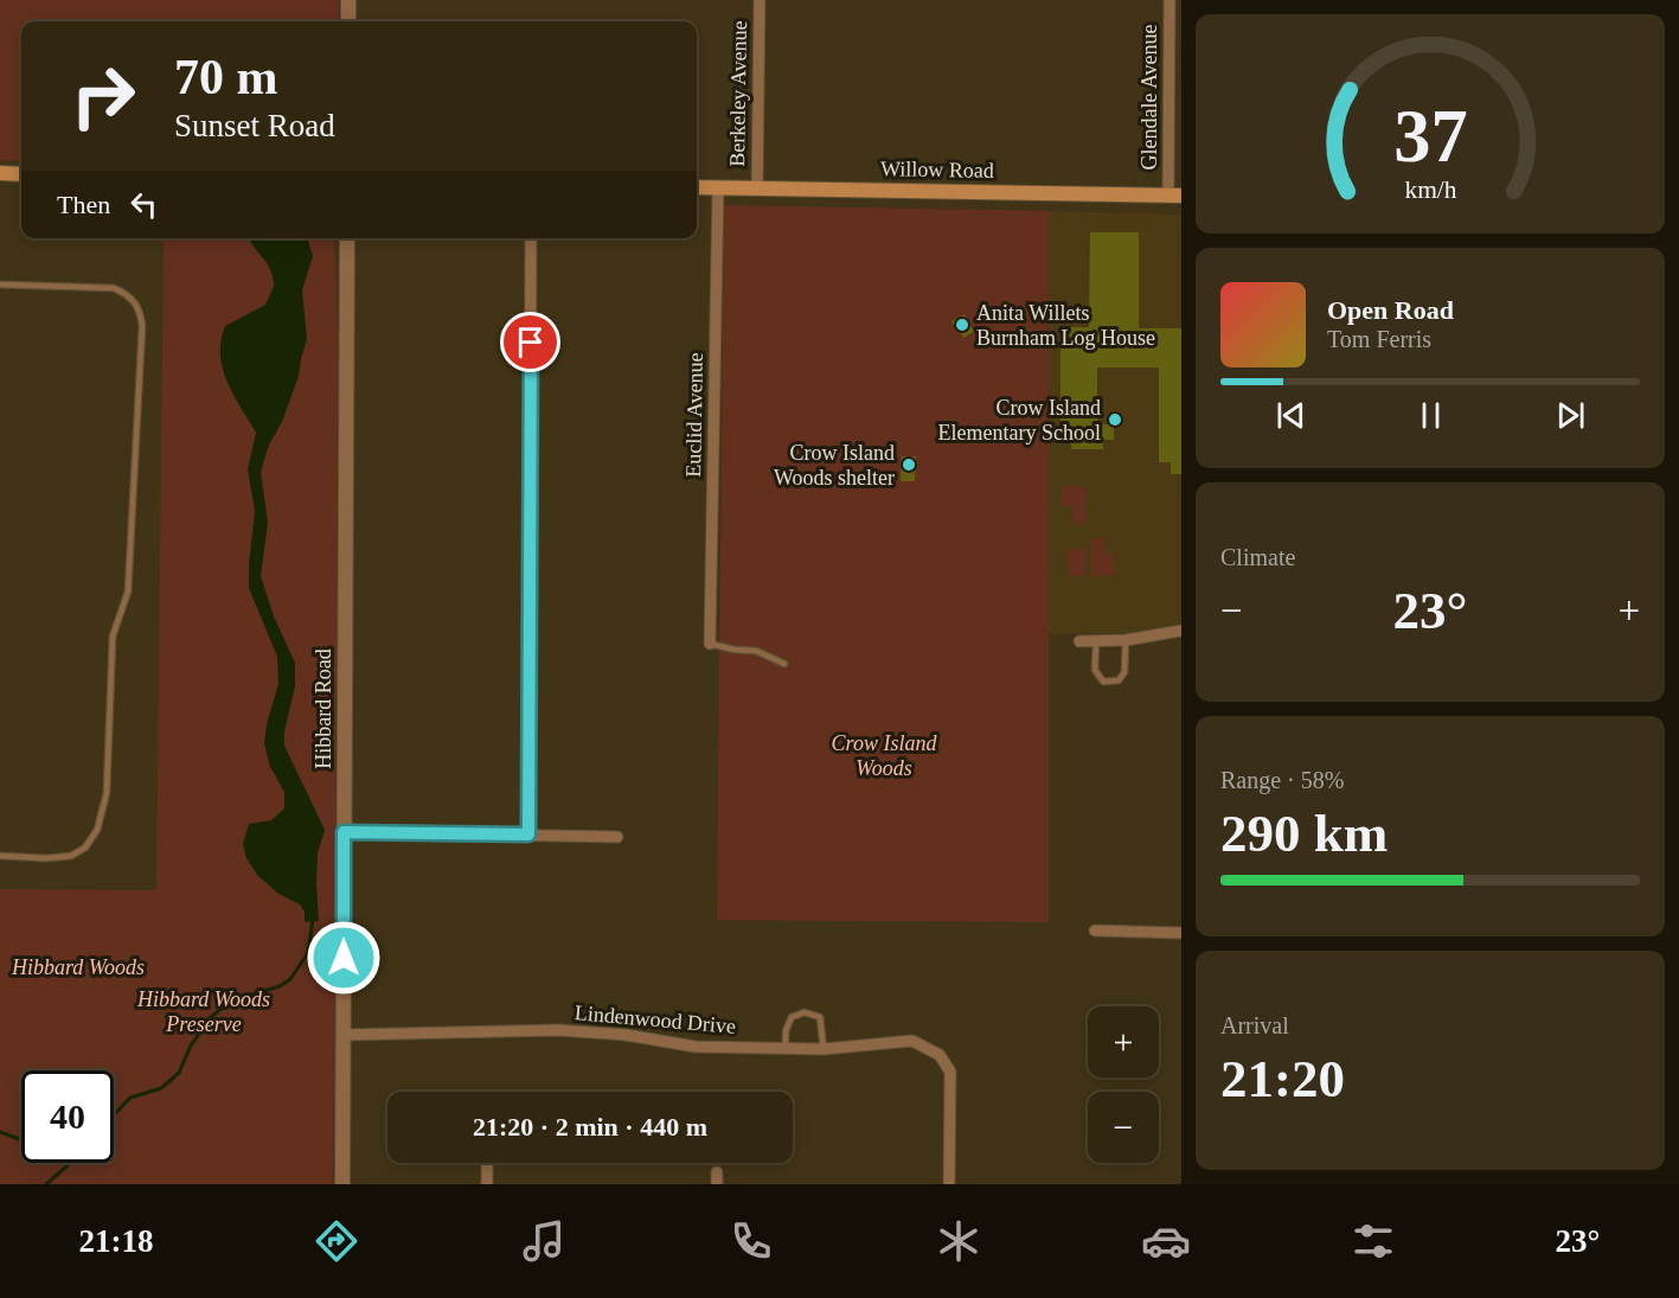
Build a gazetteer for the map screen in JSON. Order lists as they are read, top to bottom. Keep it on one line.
{"streets":{"main road":["Willow Road"],"street":["Berkeley Avenue","Glendale Avenue","Euclid Avenue","Hibbard Road","Lindenwood Drive"]},"crossings":[["Berkeley Avenue","Willow Road"],["Glendale Avenue","Willow Road"],["Willow Road","Euclid Avenue"],["Hibbard Road","Lindenwood Drive"]],"parks":["Crow Island Woods","Hibbard Woods","Hibbard Woods Preserve"],"places":["Anita Willets Burnham Log House","Crow Island Elementary School","Crow Island Woods shelter"],"page":{"turn":["70 m","Sunset Road"],"then":"Then","song":["Open Road","Tom Ferris"],"tile":["Climate",["Range · 58%","290 km"],["Arrival","21:20"]],"heat":["−","23°","+"],"map_buttons":["+","−"],"limit":"40","trip":"21:20 · 2 min · 440 m","tabs":["21:18","23°"],"gauge":["37","km/h"]}}
